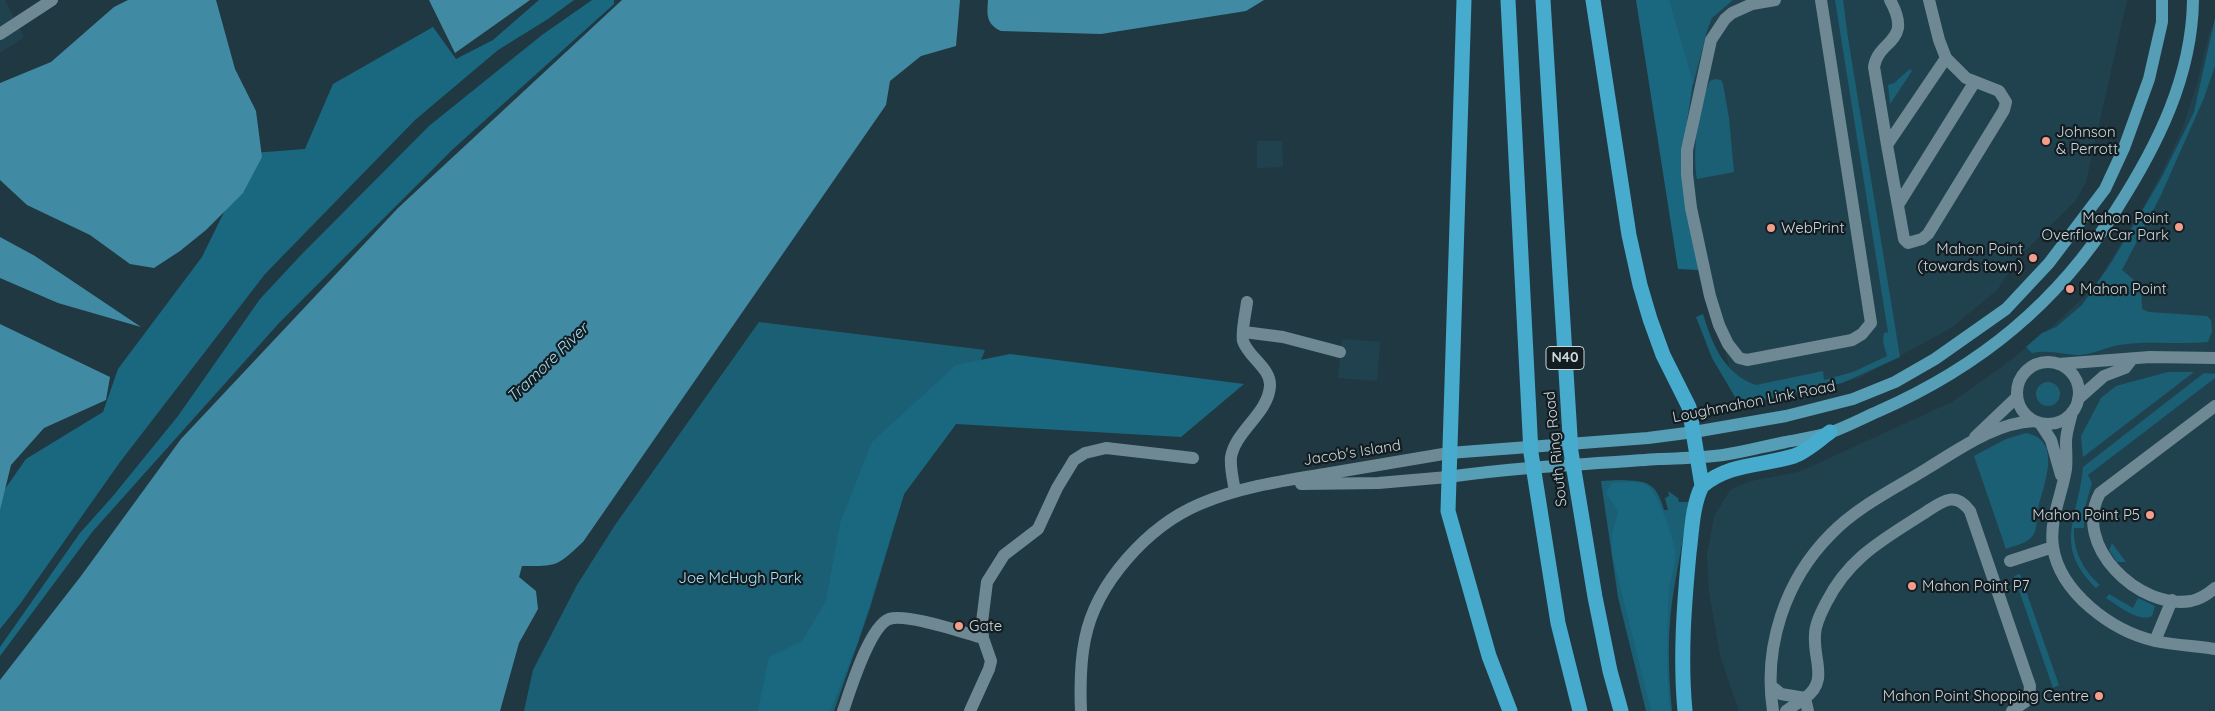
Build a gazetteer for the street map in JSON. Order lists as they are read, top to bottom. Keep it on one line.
{"streets":{"highway":["N40","South Ring Road"],"main road":["Loughmahon Link Road"],"street":["Jacob's Island"]},"crossings":[["Loughmahon Link Road","Jacob's Island"]],"water":["Tramore River"],"parks":["Joe McHugh Park"],"places":["Johnson & Perrott","Mahon Point Overflow Car Park","WebPrint","Mahon Point (towards town)","Mahon Point","Mahon Point P5","Mahon Point P7","Gate","Mahon Point Shopping Centre"]}
